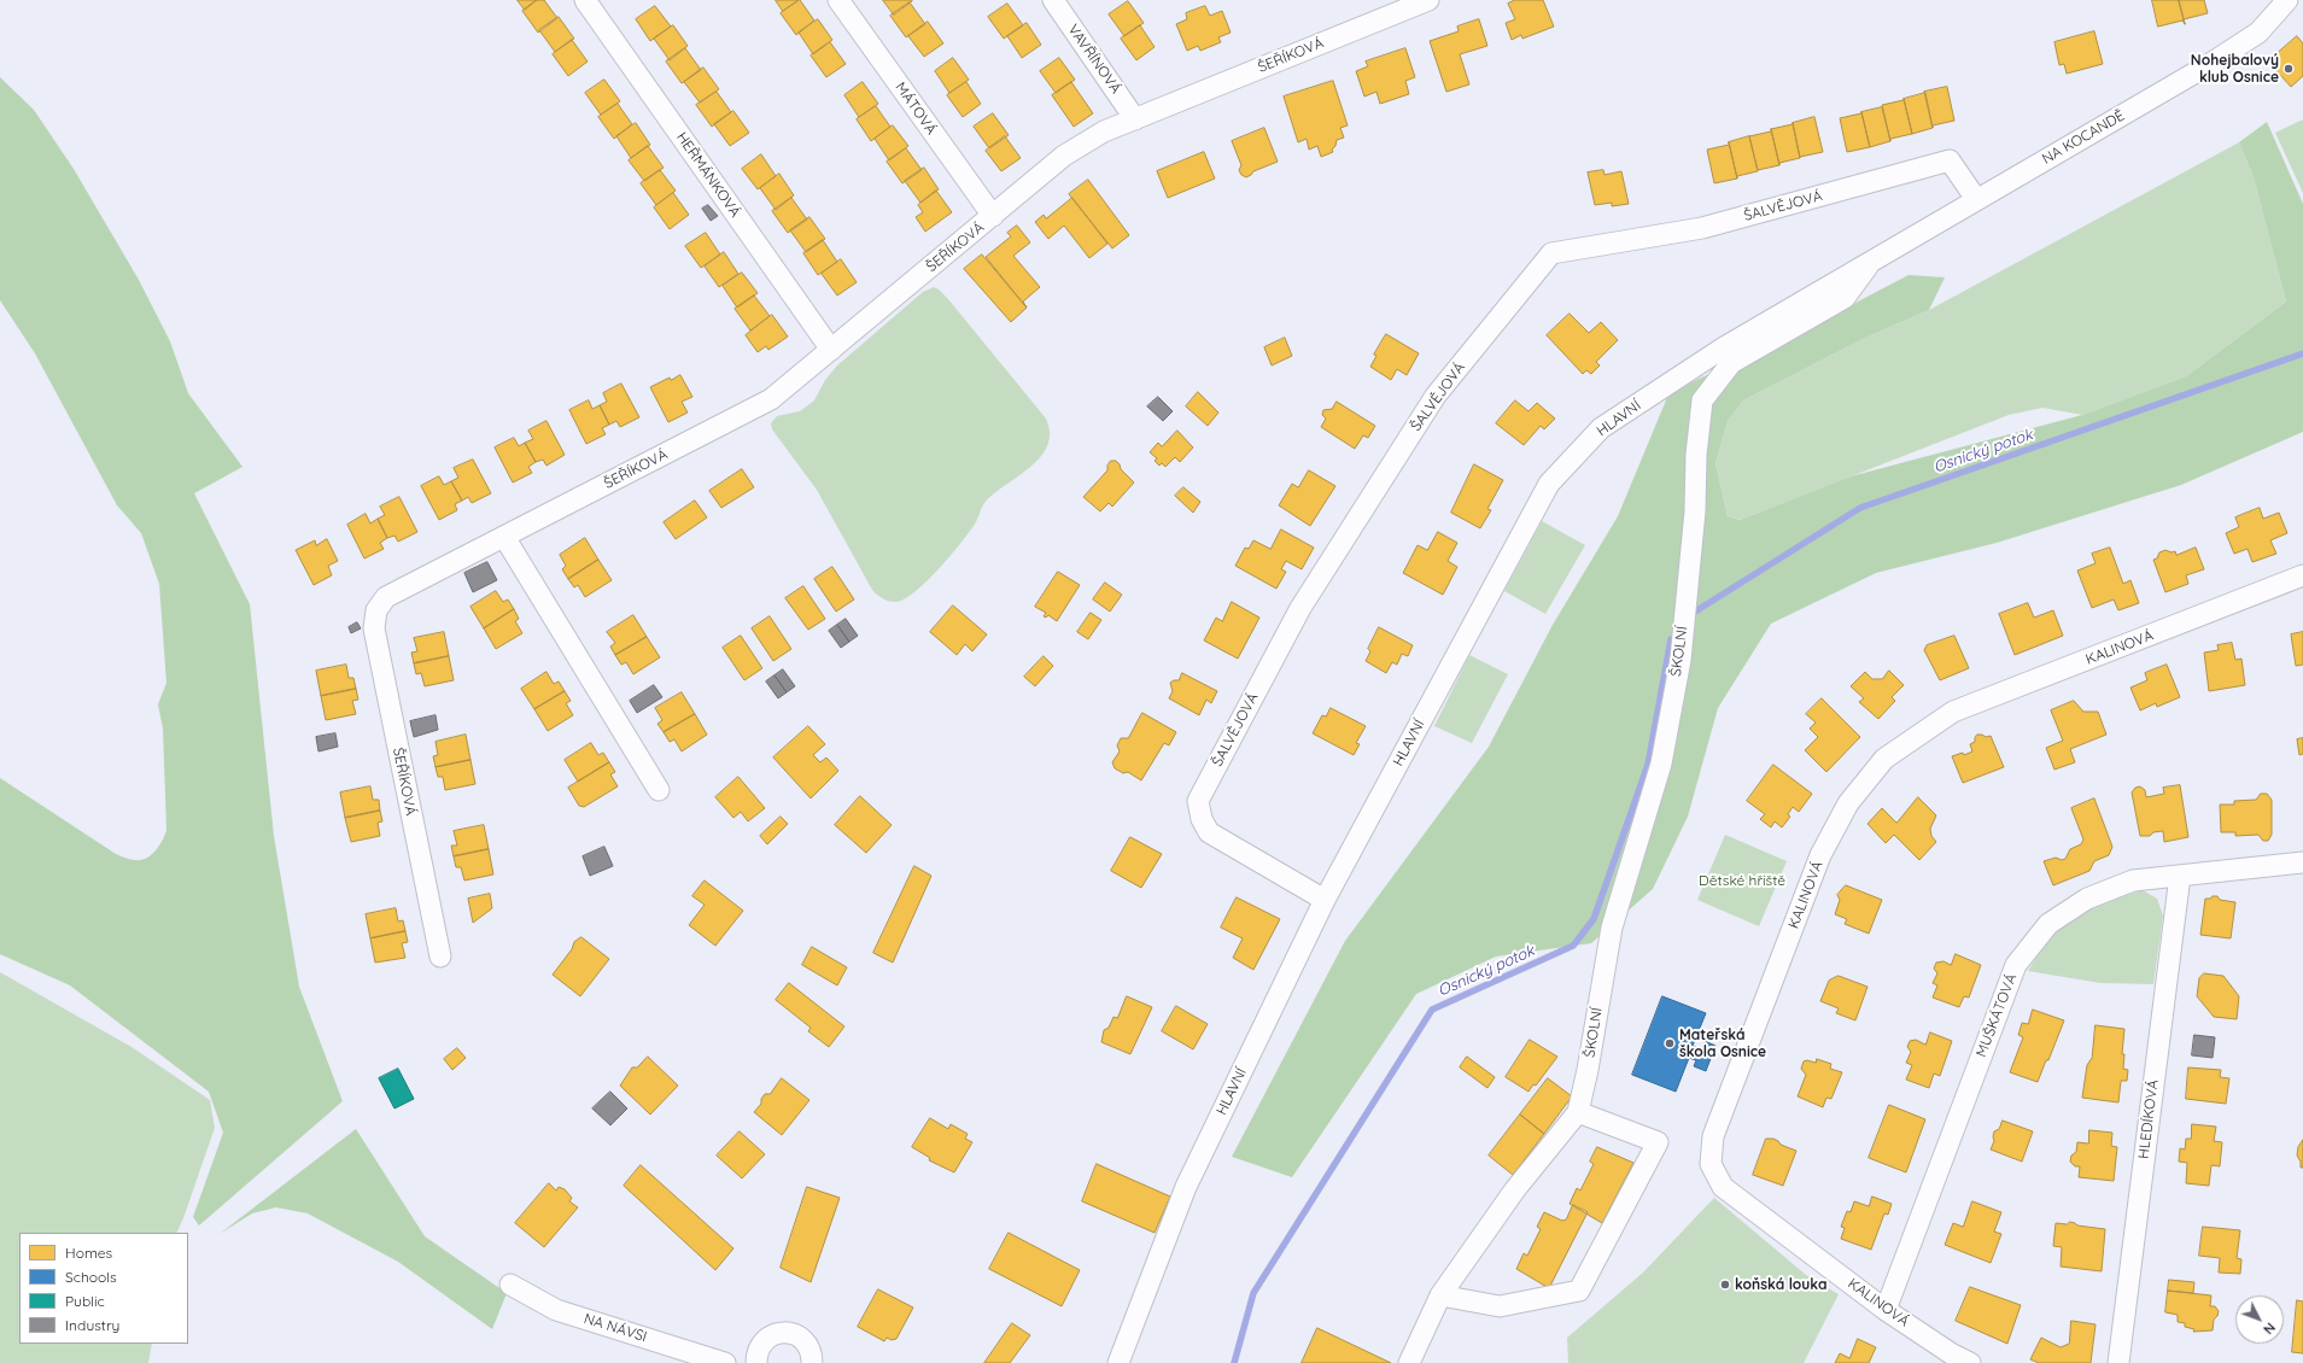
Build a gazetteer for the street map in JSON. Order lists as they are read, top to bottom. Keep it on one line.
{"streets":{"street":["ŠEŘÍKOVÁ","VAVŘÍNOVÁ","MÁTOVÁ","NA KOCANDĚ","HEŘMÁNKOVÁ","ŠALVĚJOVÁ","HLAVNÍ","KALINOVÁ","ŠKOLNÍ","MUŠKÁTOVÁ","HLEDÍKOVÁ","NA NÁVSI"]},"crossings":[["ŠEŘÍKOVÁ","VAVŘÍNOVÁ"],["ŠEŘÍKOVÁ","MÁTOVÁ"],["ŠEŘÍKOVÁ","HEŘMÁNKOVÁ"],["NA KOCANDĚ","ŠALVĚJOVÁ"],["NA KOCANDĚ","HLAVNÍ"],["NA KOCANDĚ","ŠKOLNÍ"],["ŠALVĚJOVÁ","HLAVNÍ"],["HLAVNÍ","ŠKOLNÍ"],["KALINOVÁ","MUŠKÁTOVÁ"],["MUŠKÁTOVÁ","HLEDÍKOVÁ"]],"water":["Osnický potok"],"parks":["Dětské hřiště"],"places":["Nohejbalový klub Osnice","Mateřská škola Osnice","koňská louka"],"legend":["Homes","Schools","Public","Industry"],"north":"bottom right"}
